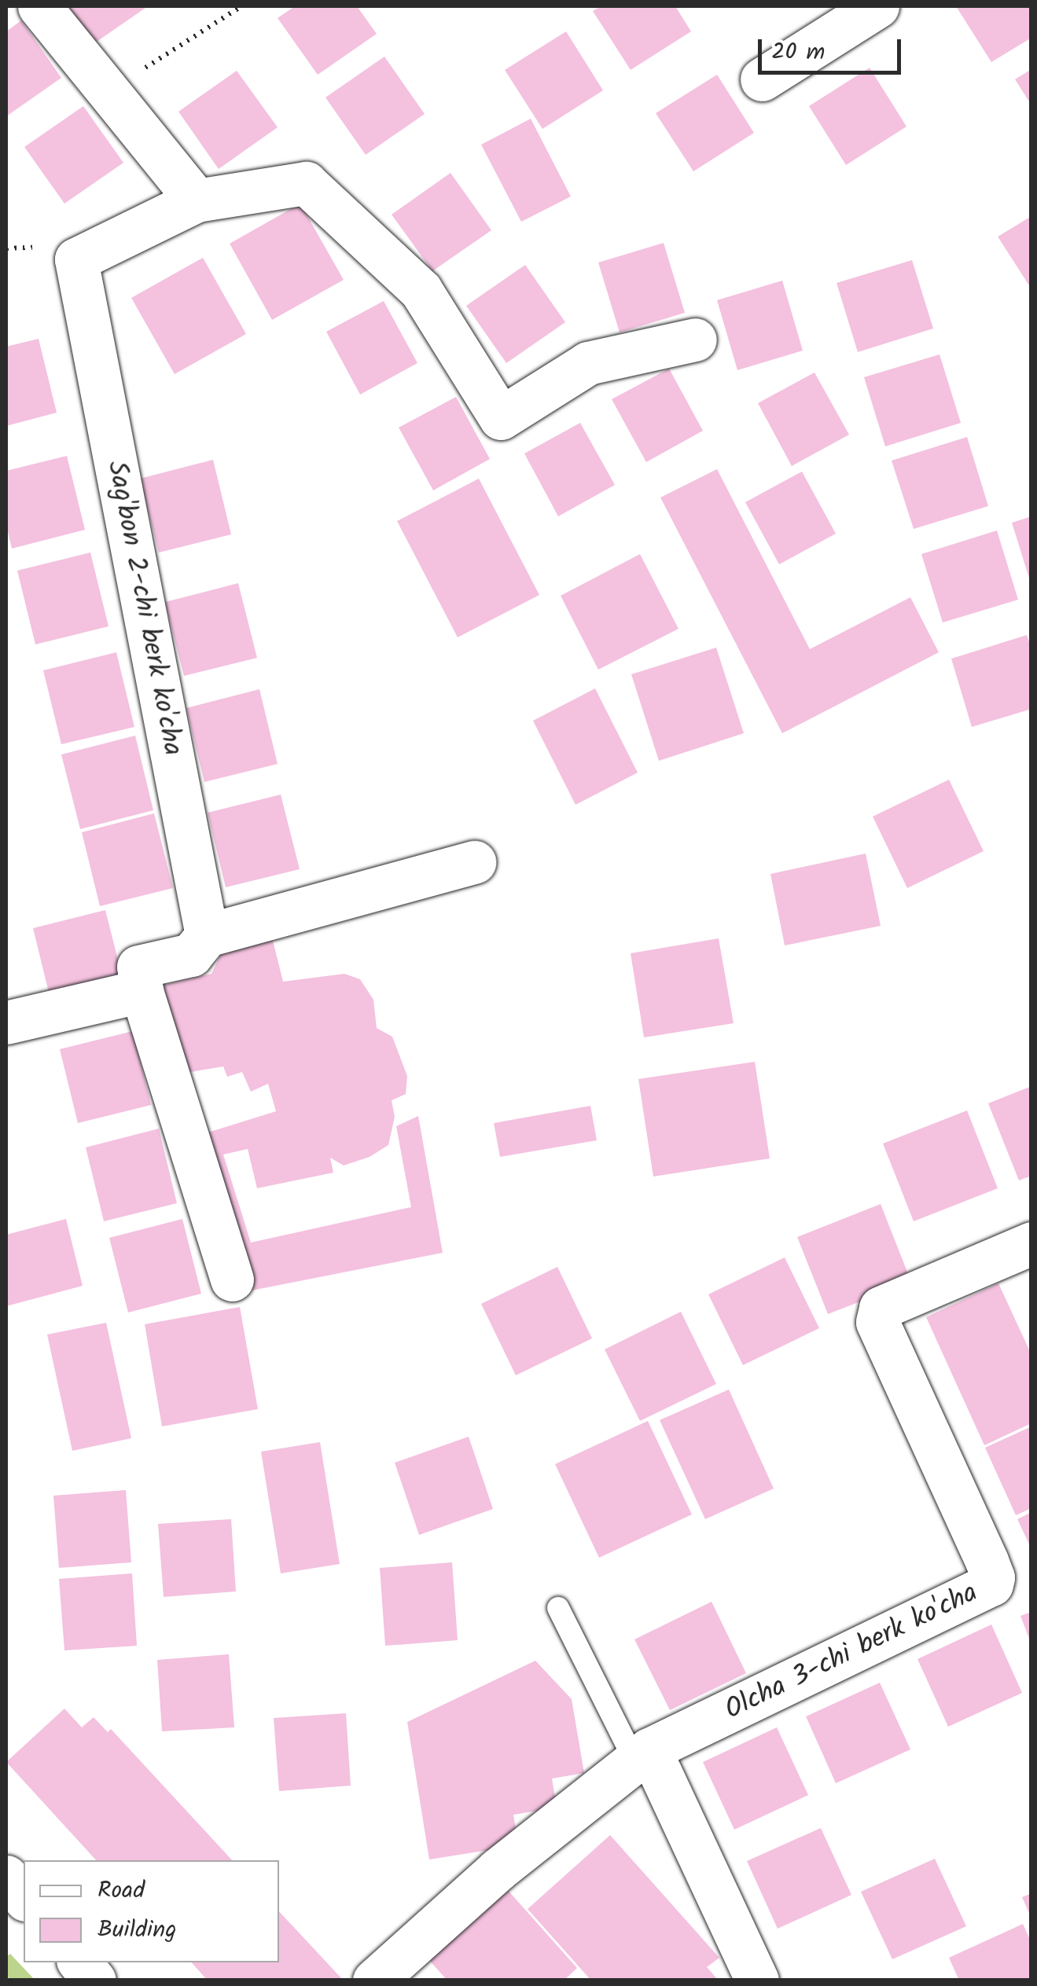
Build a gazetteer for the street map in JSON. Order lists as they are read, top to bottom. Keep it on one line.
{"streets":{"street":["Sag'bon 2-chi berk ko'cha","Olcha 3-chi berk ko'cha"]},"legend":["Road","Building"],"scale_bar":"20 m"}
